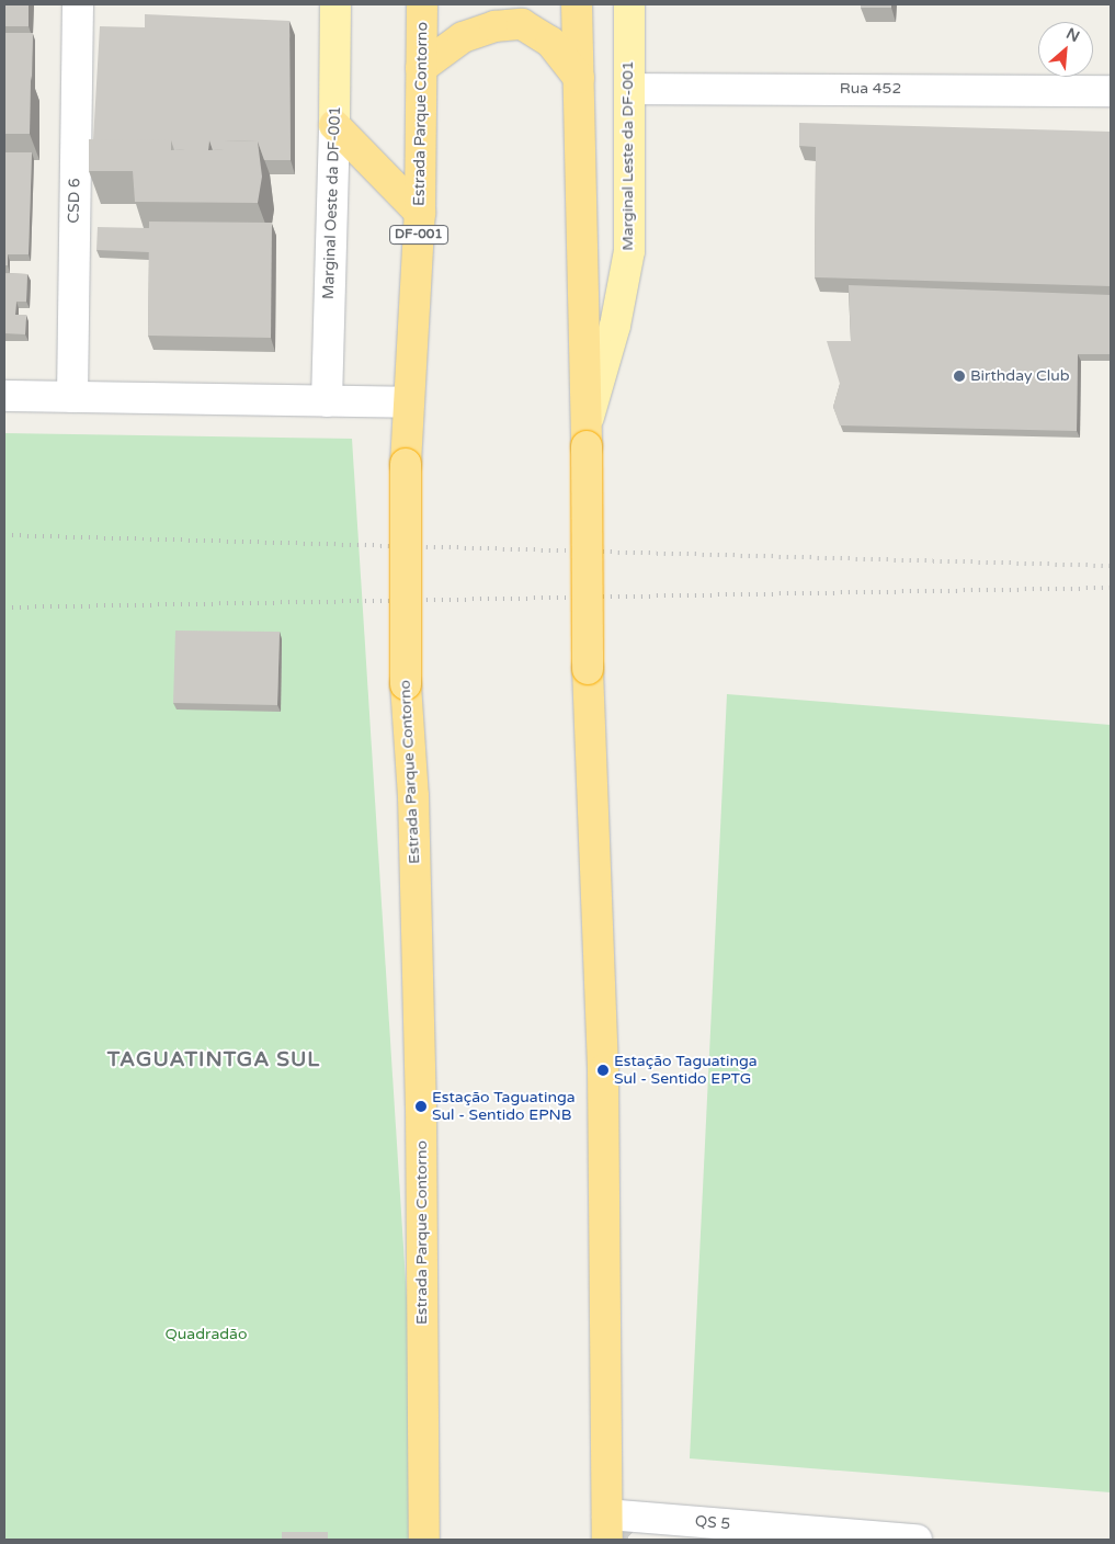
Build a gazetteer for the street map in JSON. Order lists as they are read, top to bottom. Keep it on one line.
{"streets":{"highway":["Estrada Parque Contorno","DF-001"],"main road":["Marginal Leste da DF-001","Marginal Oeste da DF-001"],"street":["Rua 452","CSD 6","QS 5"]},"crossings":[["Rua 452","Marginal Leste da DF-001"]],"districts":["TAGUATINTGA SUL"],"parks":["Quadradão"],"places":["Birthday Club","Estação Taguatinga Sul - Sentido EPTG","Estação Taguatinga Sul - Sentido EPNB"],"north":"top right"}
